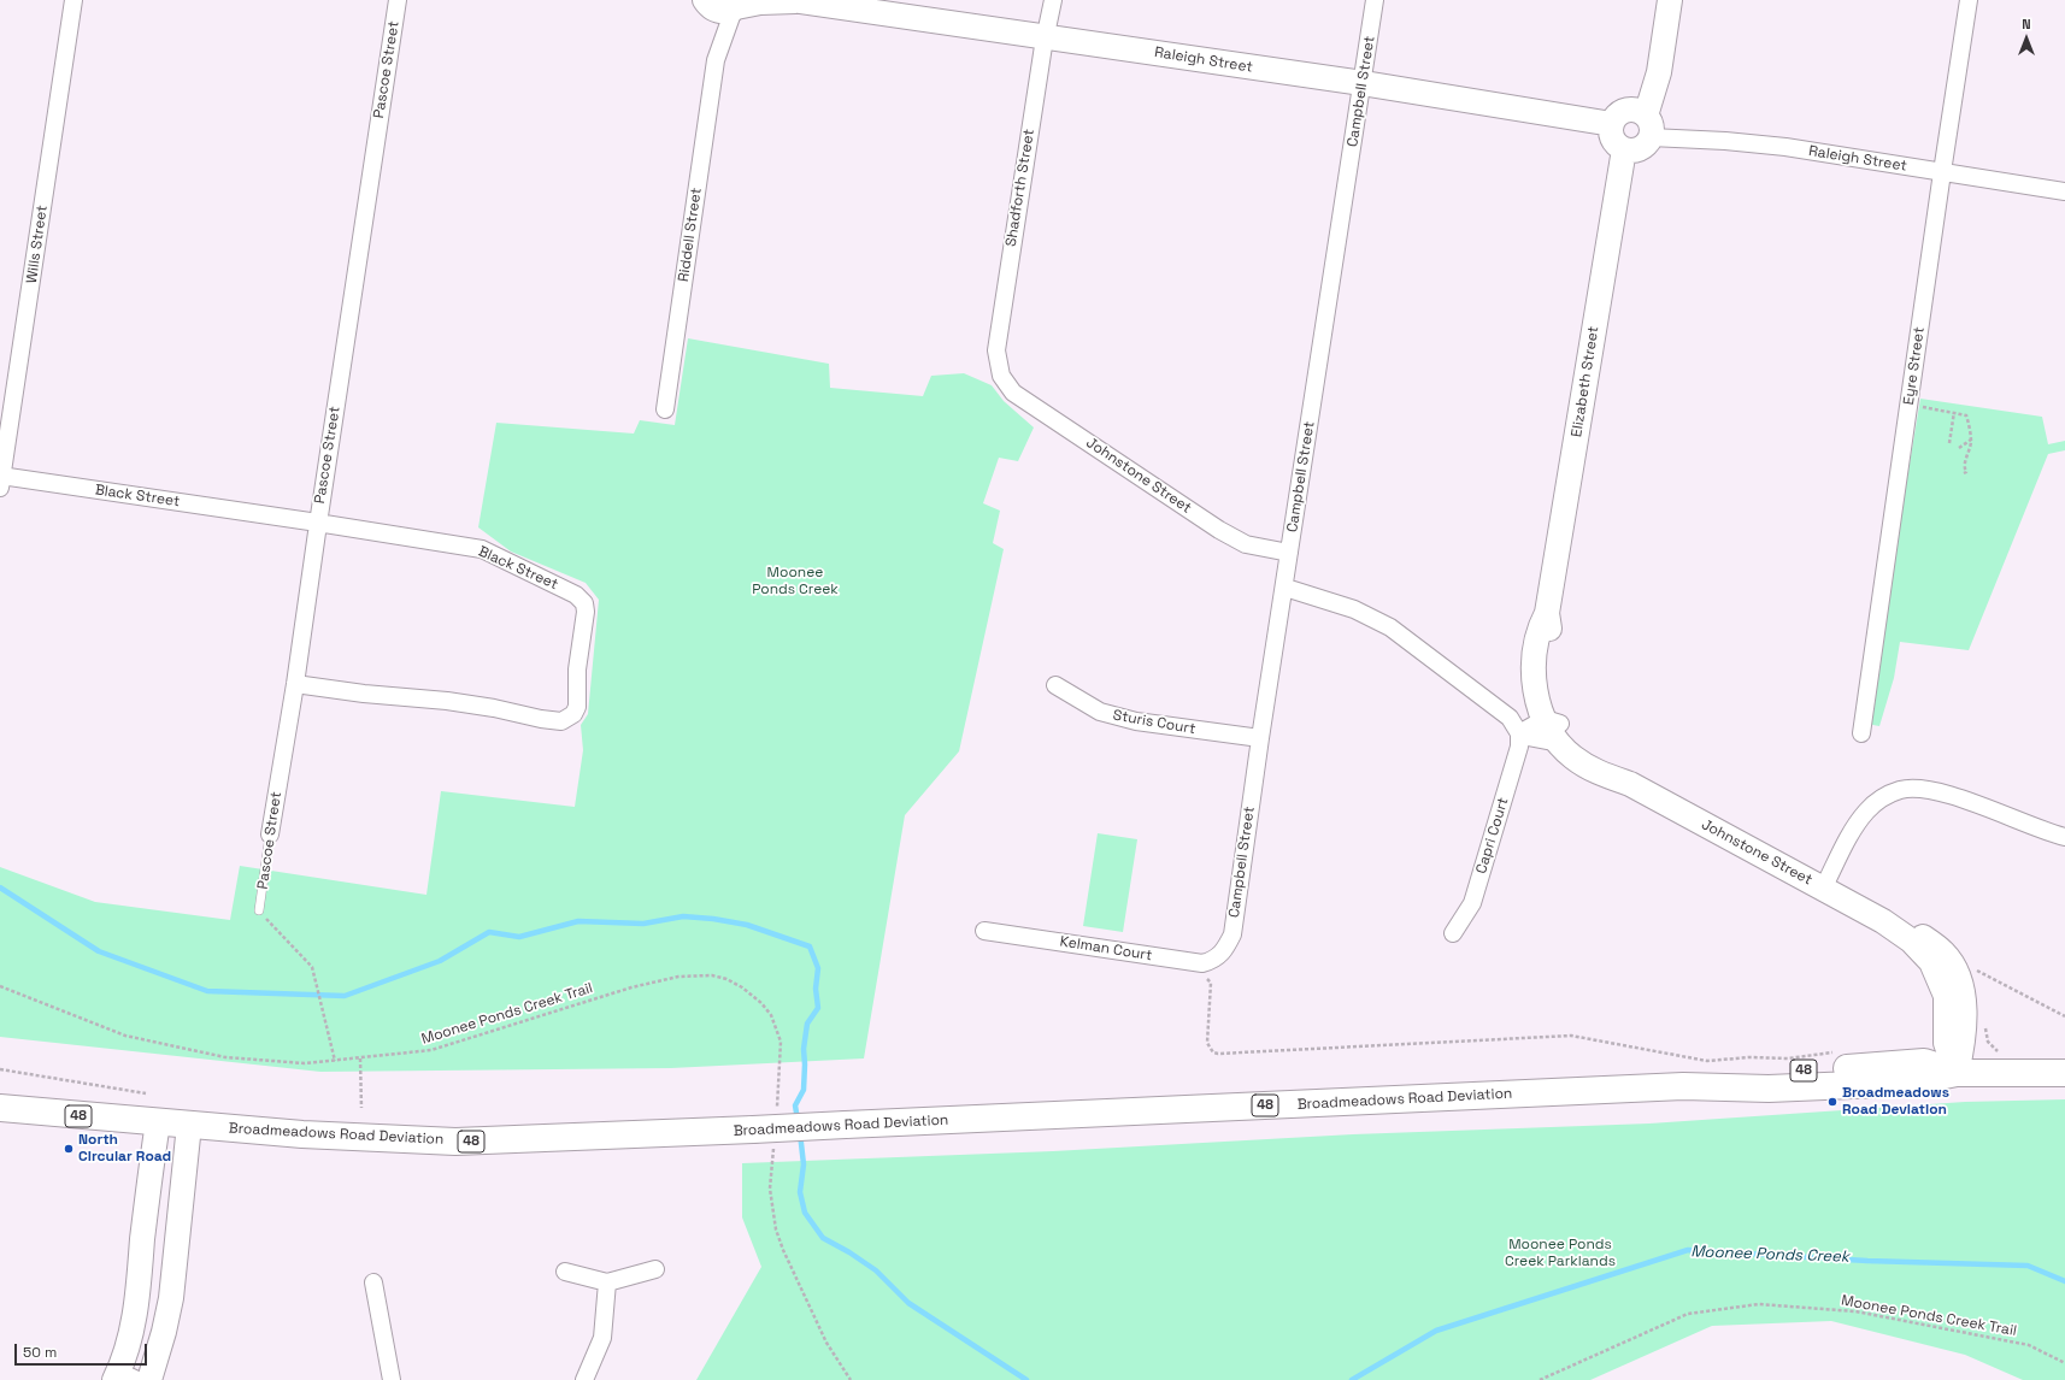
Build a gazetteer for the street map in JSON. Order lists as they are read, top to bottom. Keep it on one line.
{"streets":{"main road":["48","Broadmeadows Road Deviation"],"street":["Raleigh Street","Pascoe Street","Campbell Street","Shadforth Street","Riddell Street","Wills Street","Eyre Street","Elizabeth Street","Johnstone Street","Black Street","Sturis Court","Capri Court","Kelman Court"],"path":["Moonee Ponds Creek Trail"]},"crossings":[["Raleigh Street","Campbell Street"],["Raleigh Street","Shadforth Street"],["Raleigh Street","Riddell Street"],["Raleigh Street","Eyre Street"],["Raleigh Street","Elizabeth Street"],["Pascoe Street","Black Street"],["Campbell Street","Johnstone Street"],["Campbell Street","Sturis Court"],["Campbell Street","Kelman Court"],["Shadforth Street","Johnstone Street"],["Wills Street","Black Street"],["Elizabeth Street","Johnstone Street"],["Johnstone Street","Capri Court"],["Johnstone Street","48"],["Johnstone Street","Broadmeadows Road Deviation"],["48","Broadmeadows Road Deviation"]],"water":["Moonee Ponds Creek"],"parks":["Moonee Ponds Creek","Moonee Ponds Creek Parklands"],"places":["Broadmeadows Road Deviation","North Circular Road"],"scale_bar":"50 m","north":"top"}
